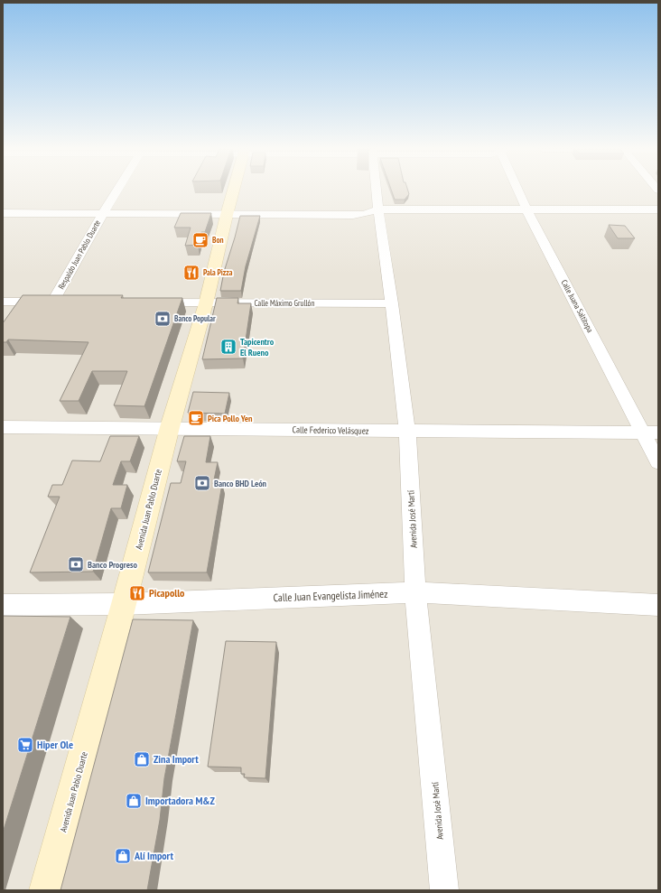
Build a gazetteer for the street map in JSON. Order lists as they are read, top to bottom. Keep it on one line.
{"streets":{"main road":["Avenida Juan Pablo Duarte"],"street":["Respaldo Juan Pablo Duarte","Calle Máximo Grullón","Calle Juana Saltitopa","Calle Federico Velásquez","Avenida José Martí","Calle Juan Evangelista Jiménez"]},"crossings":[["Calle Máximo Grullón","Avenida Juan Pablo Duarte"],["Calle Máximo Grullón","Avenida José Martí"],["Calle Juana Saltitopa","Calle Federico Velásquez"],["Calle Federico Velásquez","Avenida Juan Pablo Duarte"],["Calle Federico Velásquez","Avenida José Martí"],["Avenida Juan Pablo Duarte","Calle Juan Evangelista Jiménez"],["Avenida José Martí","Calle Juan Evangelista Jiménez"]],"places":{"cafe":["Bon","Pica Pollo Yen"],"restaurant":["Pala Pizza","Picapollo"],"bank":["Banco Popular","Banco BHD León","Banco Progreso"],"building":["Tapicentro El Rueno"],"supermarket":["Hiper Ole"],"shop":["Zina Import","Importadora M&Z","Alí Import"]}}
